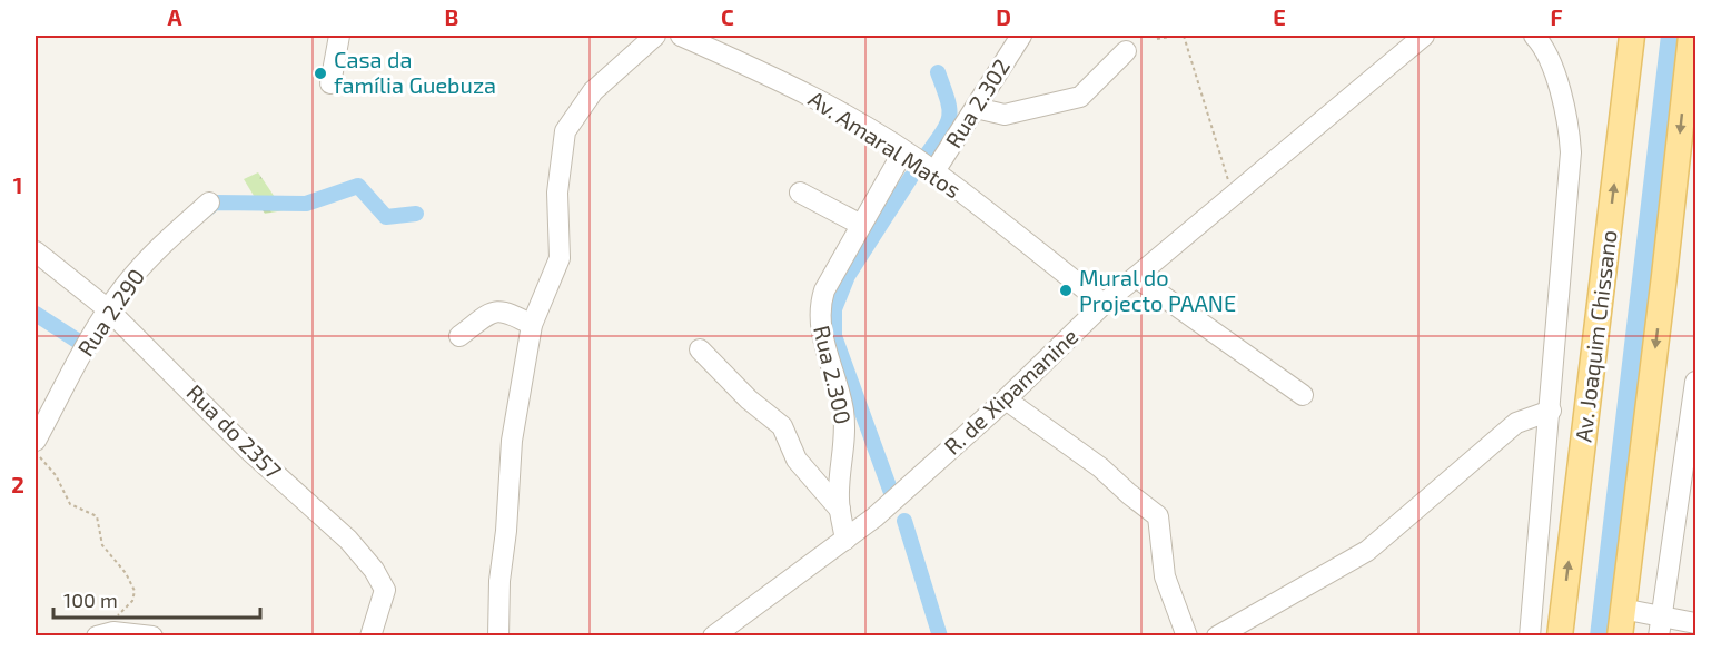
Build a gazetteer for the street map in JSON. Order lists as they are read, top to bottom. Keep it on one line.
{"streets":{"main road":["Av. Joaquim Chissano"],"street":["Rua 2.302","Av. Amaral Matos","Rua 2.290","Rua 2.300","R. de Xipamanine","Rua do 2357"]},"crossings":[["Rua 2.302","Av. Amaral Matos"],["Av. Amaral Matos","Rua 2.300"],["Av. Amaral Matos","R. de Xipamanine"],["Rua 2.290","Rua do 2357"],["Rua 2.300","R. de Xipamanine"]],"places":["Casa da família Guebuza","Mural do Projecto PAANE"],"scale_bar":"100 m","grid":{"columns":["A","B","C","D","E","F"],"rows":["1","2"]}}
